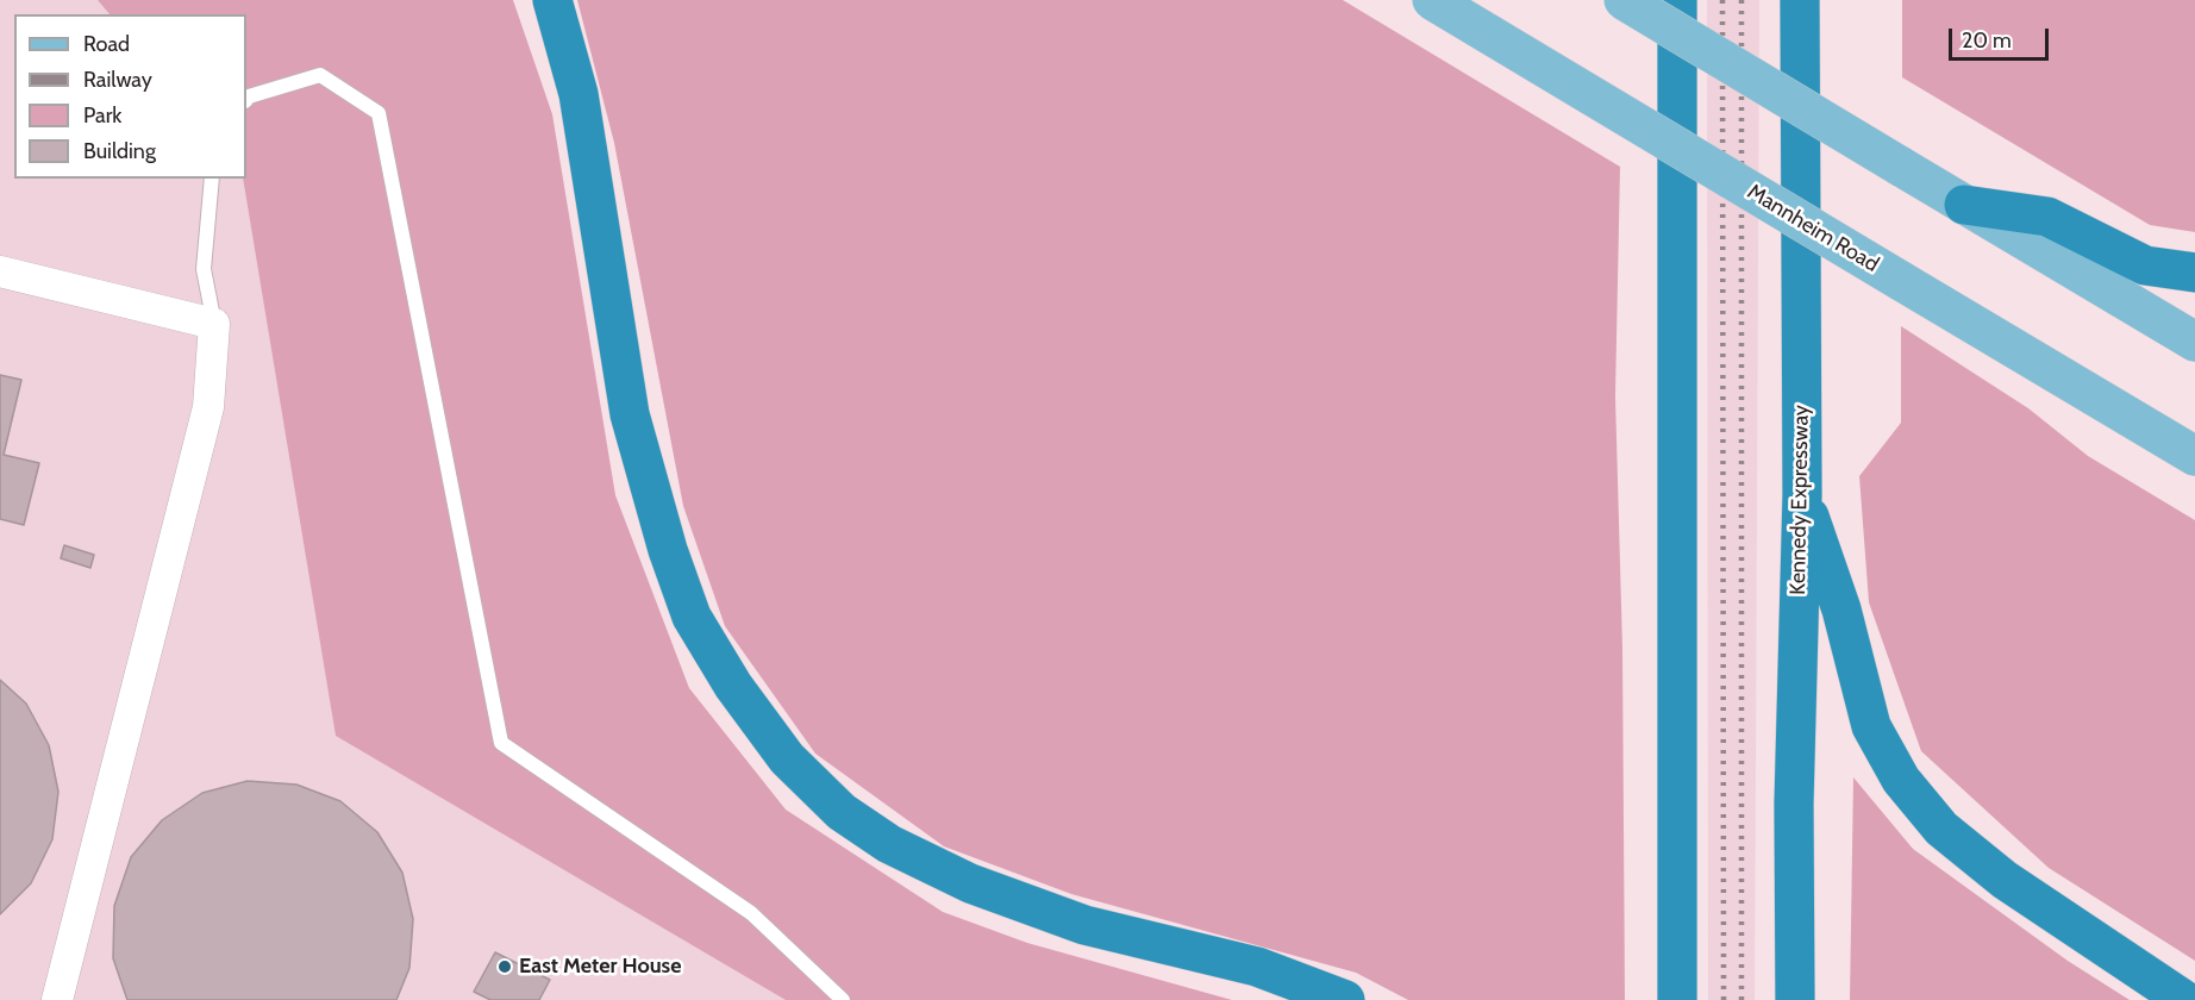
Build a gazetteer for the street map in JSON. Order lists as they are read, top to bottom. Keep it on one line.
{"streets":{"highway":["Kennedy Expressway"],"main road":["Mannheim Road"]},"places":["East Meter House"],"legend":["Road","Railway","Park","Building"],"scale_bar":"20 m"}
